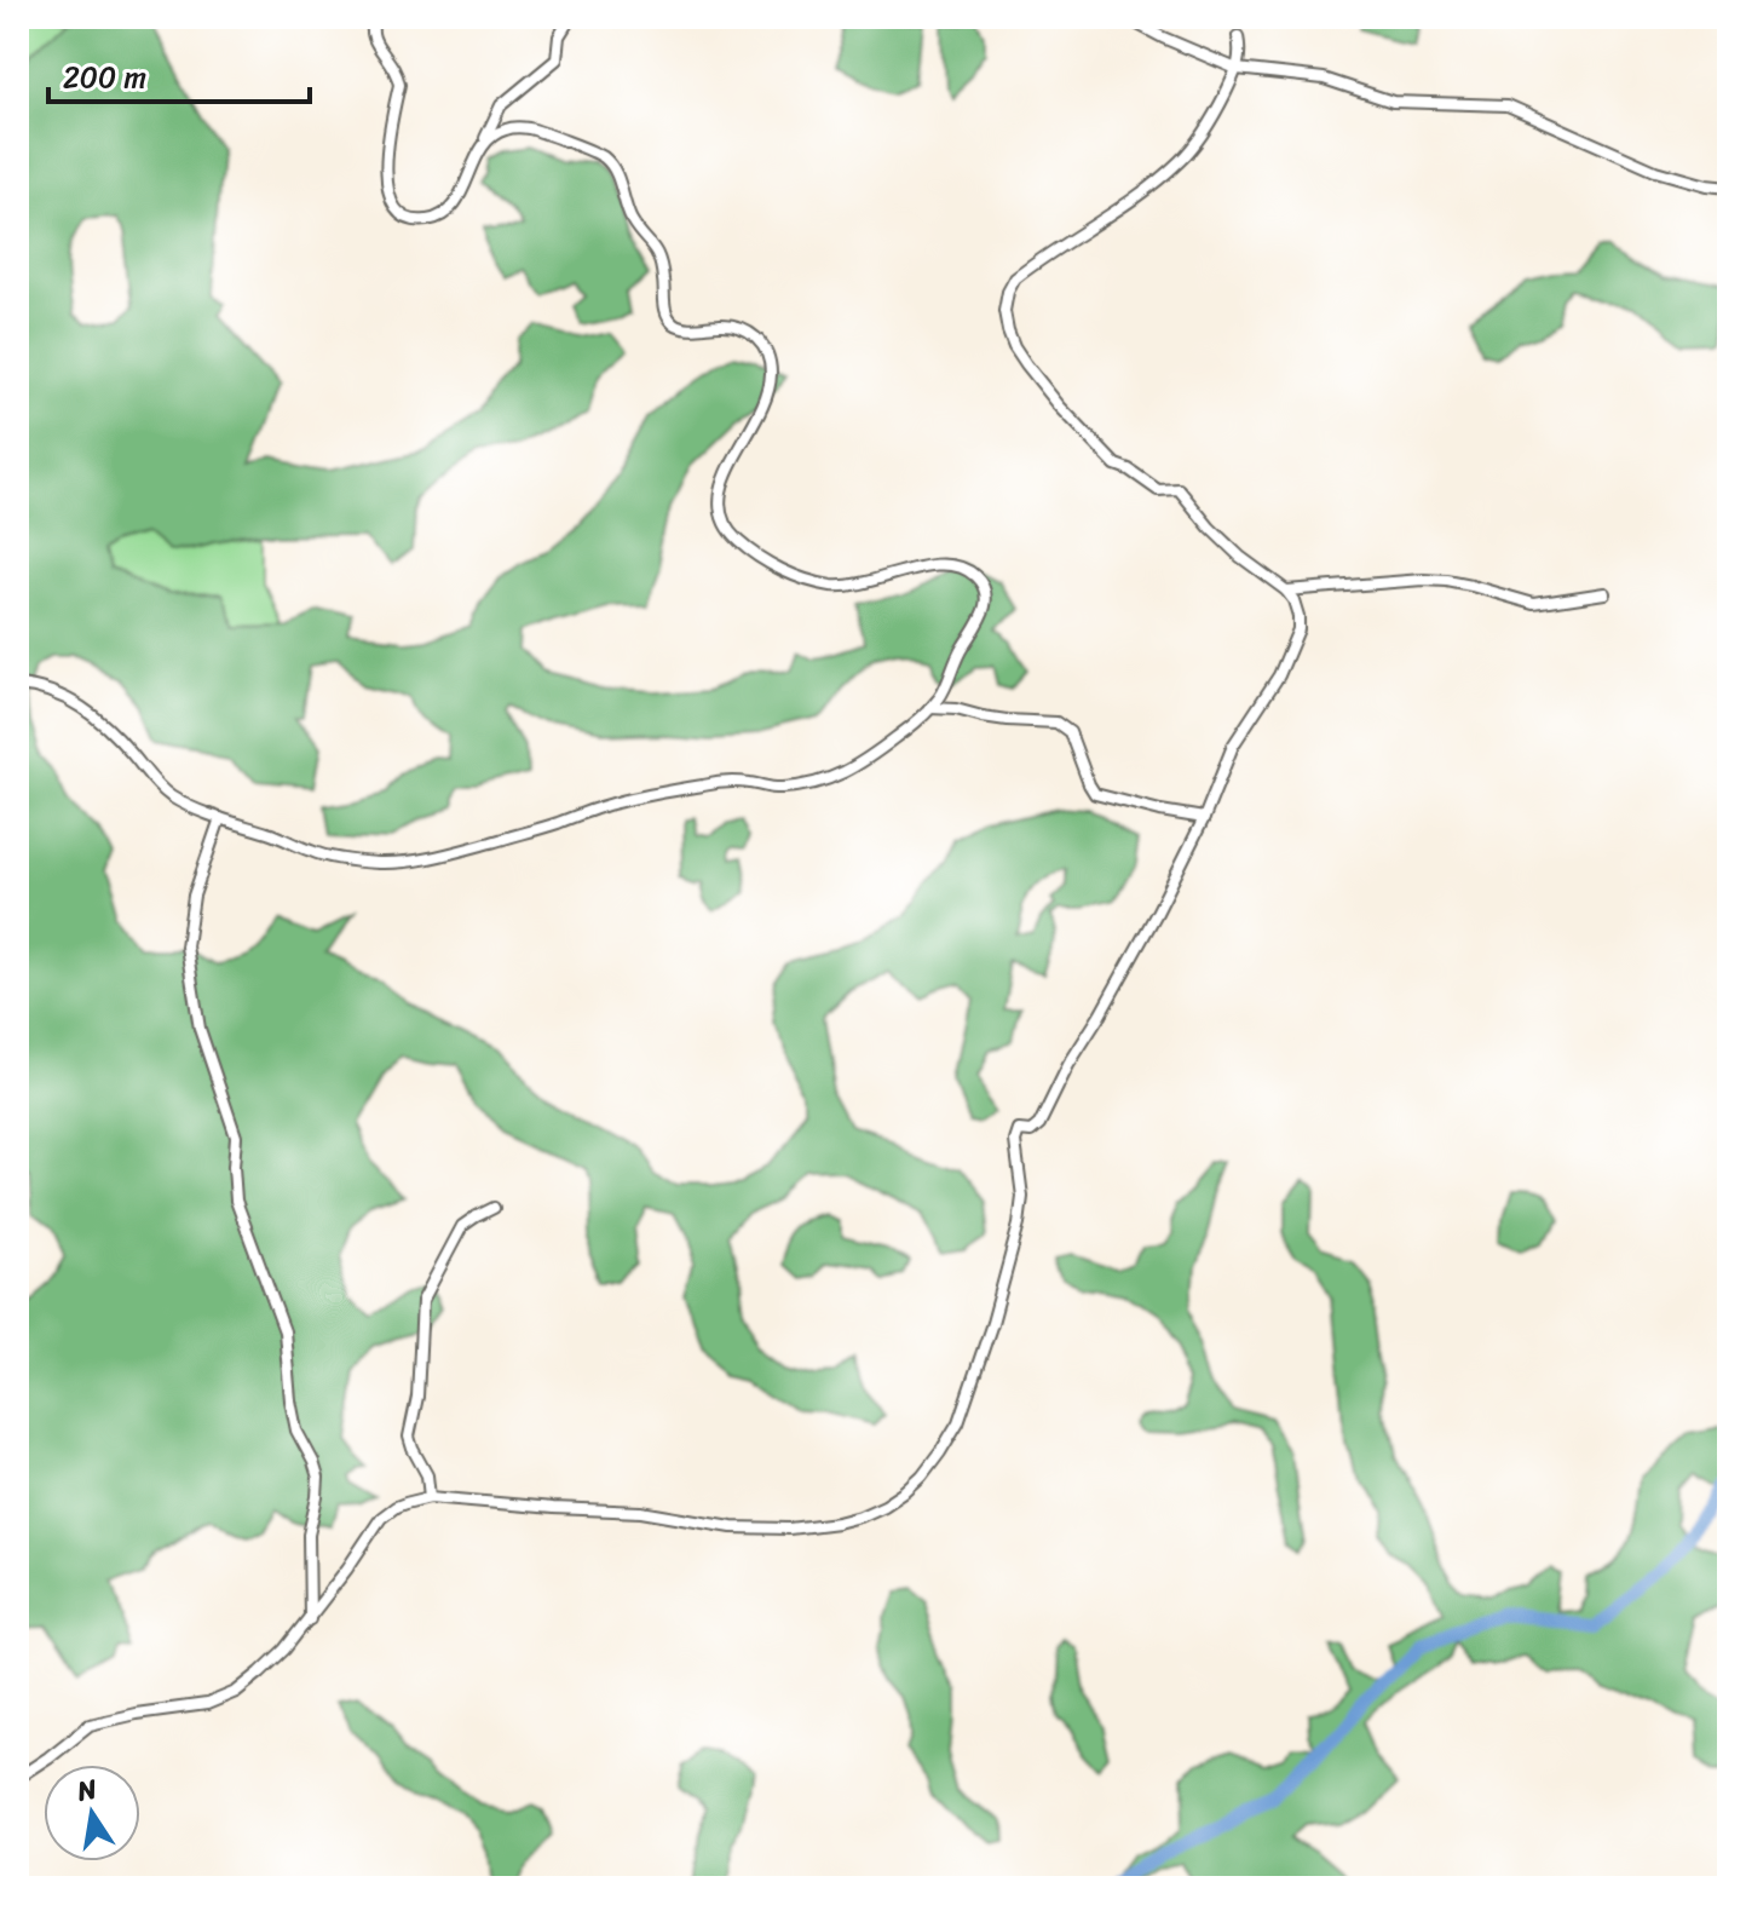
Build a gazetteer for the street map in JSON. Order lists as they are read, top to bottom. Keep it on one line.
{"scale_bar":"200 m","north":"top"}
